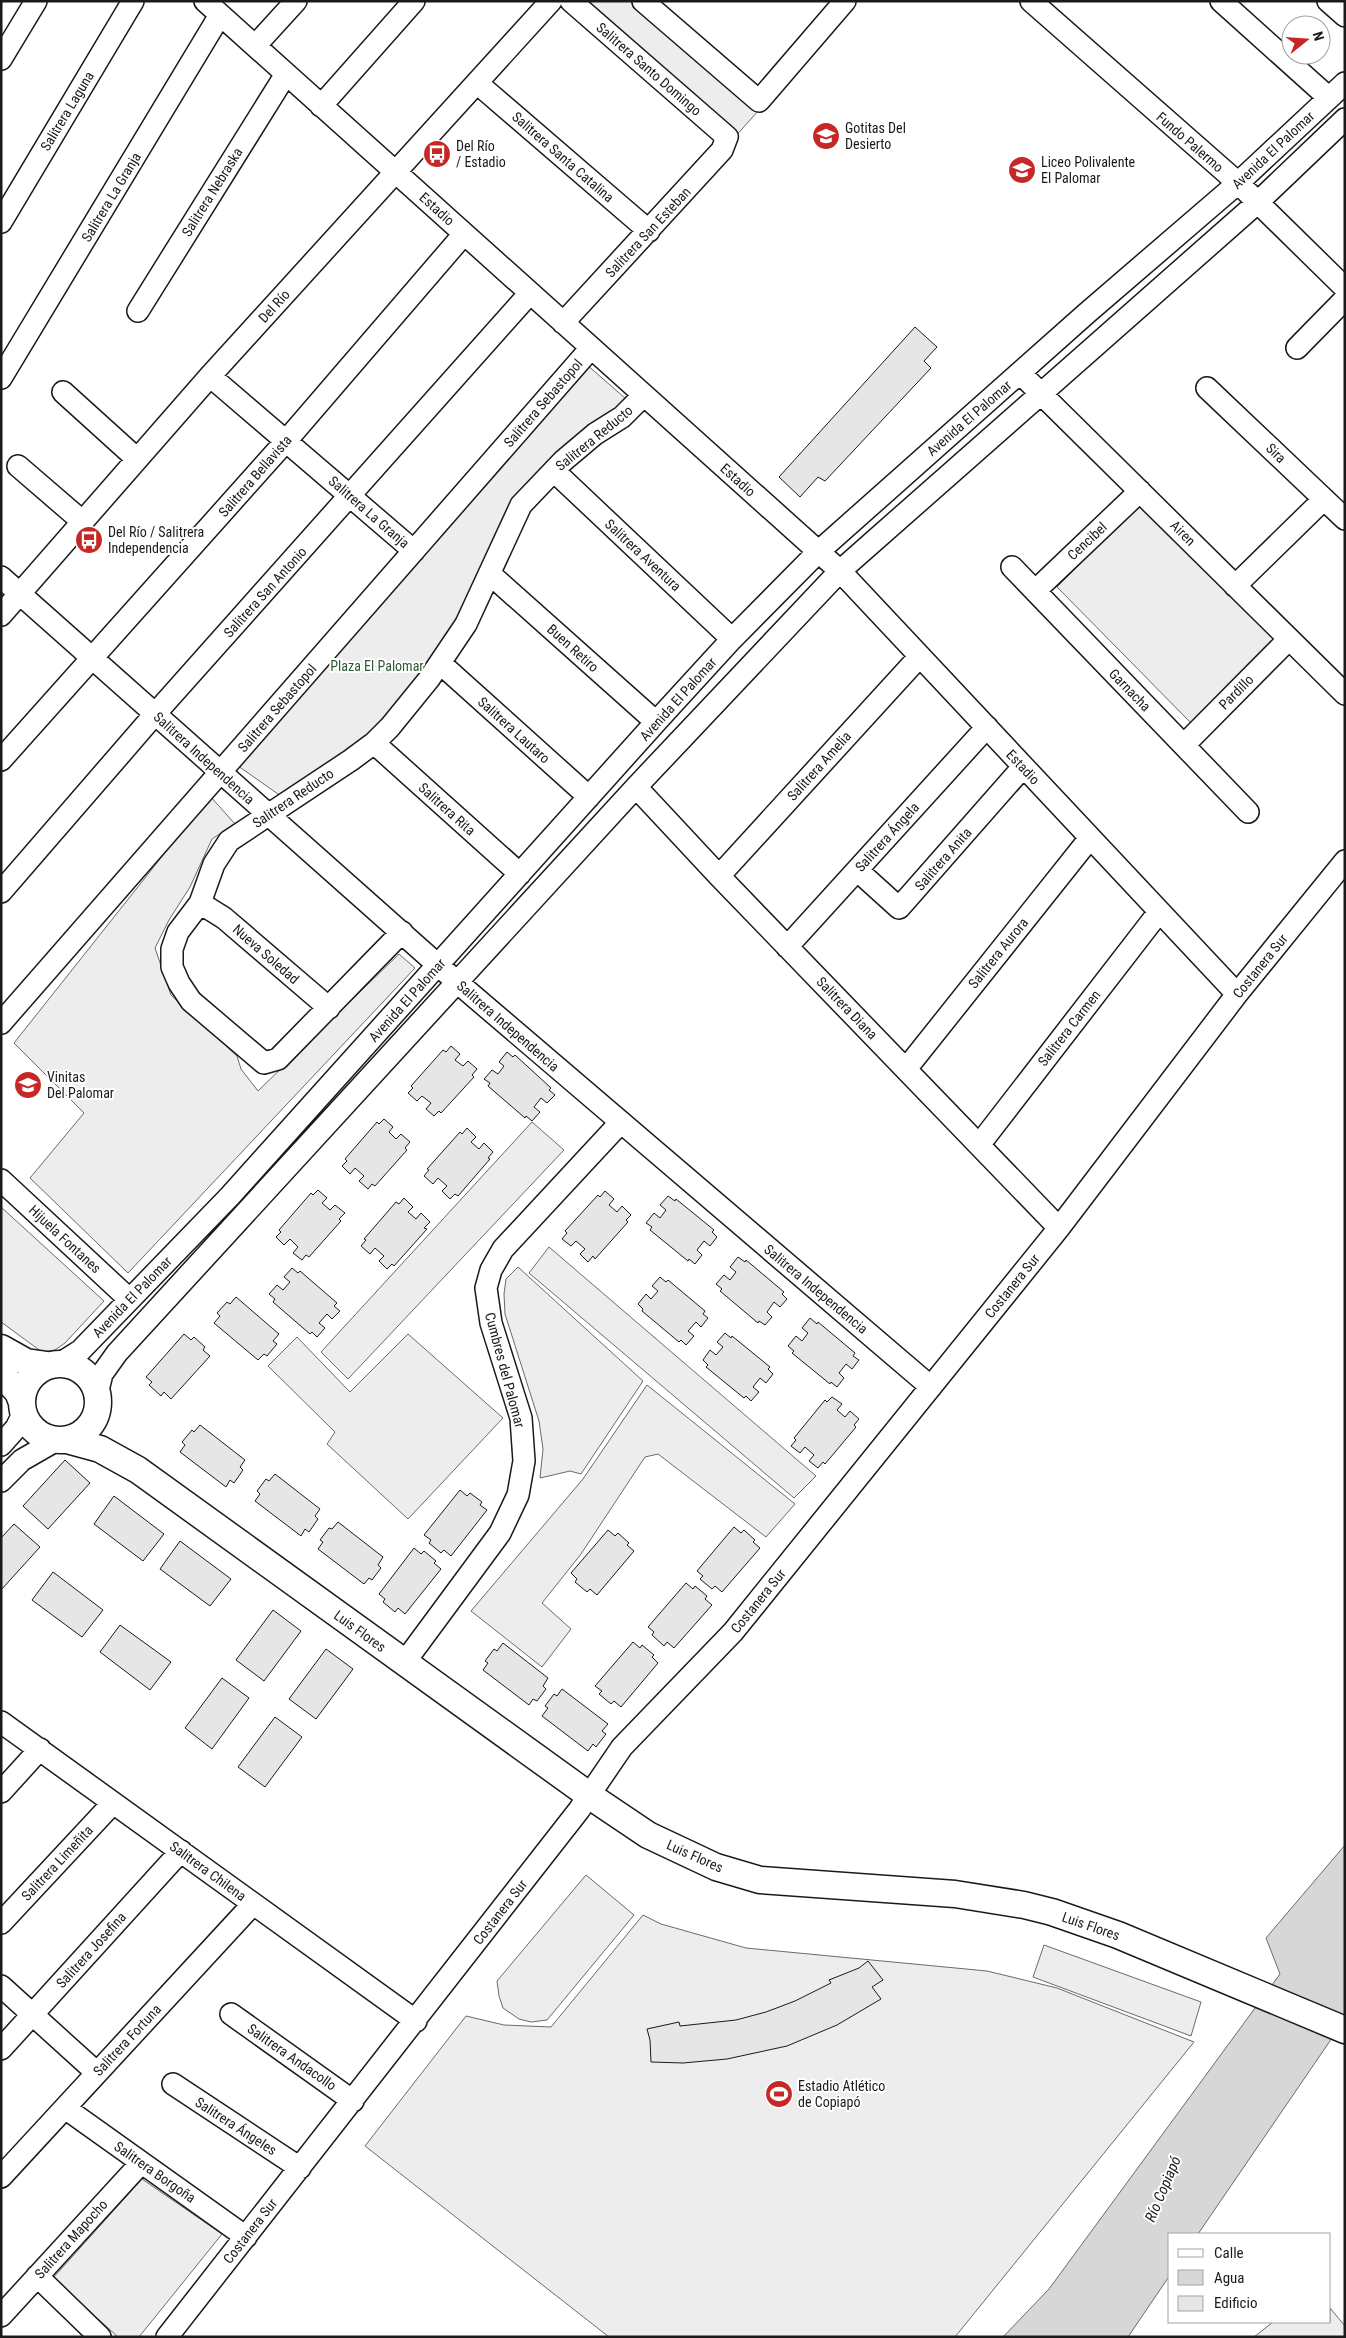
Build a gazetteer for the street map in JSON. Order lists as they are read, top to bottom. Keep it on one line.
{"streets":{"main road":["Luis Flores"],"street":["Salitrera Santo Domingo","Salitrera Laguna","Fundo Palermo","Avenida El Palomar","Salitrera Santa Catalina","Salitrera Nebraska","Salitrera La Granja","Estadio","Salitrera San Esteban","Del Río","Salitrera Sebastopol","Salitrera Reducto","Sira","Salitrera Bellavista","Airen","Cencibel","Salitrera Aventura","Salitrera San Antonio","Buen Retiro","Garnacha","Pardillo","Salitrera Lautaro","Salitrera Independencia","Salitrera Amelia","Salitrera Rita","Salitrera Ángela","Salitrera Anita","Salitrera Aurora","Nueva Soledad","Costanera Sur","Salitrera Diana","Salitrera Carmen","Hijuela Fontanes","Cumbres del Palomar","Salitrera Limeñita","Salitrera Chilena","Salitrera Josefina","Salitrera Fortuna","Salitrera Andacollo","Salitrera Ángeles","Salitrera Borgoña","Salitrera Mapocho"]},"crossings":[["Salitrera Santo Domingo","Salitrera San Esteban"],["Fundo Palermo","Avenida El Palomar"],["Avenida El Palomar","Estadio"],["Avenida El Palomar","Airen"],["Avenida El Palomar","Salitrera Aventura"],["Avenida El Palomar","Buen Retiro"],["Avenida El Palomar","Salitrera Lautaro"],["Avenida El Palomar","Salitrera Independencia"],["Avenida El Palomar","Salitrera Rita"],["Avenida El Palomar","Salitrera Diana"],["Avenida El Palomar","Hijuela Fontanes"],["Avenida El Palomar","Luis Flores"],["Salitrera Santa Catalina","Salitrera San Esteban"],["Salitrera Santa Catalina","Del Río"],["Salitrera Nebraska","Estadio"],["Salitrera La Granja","Estadio"],["Salitrera La Granja","Del Río"],["Salitrera La Granja","Salitrera Sebastopol"],["Salitrera La Granja","Salitrera Bellavista"],["Salitrera La Granja","Salitrera San Antonio"],["Estadio","Salitrera San Esteban"],["Estadio","Del Río"],["Estadio","Salitrera Sebastopol"],["Estadio","Salitrera Reducto"],["Estadio","Salitrera Bellavista"],["Estadio","Salitrera San Antonio"],["Estadio","Salitrera Amelia"],["Estadio","Salitrera Ángela"],["Estadio","Salitrera Anita"],["Estadio","Salitrera Aurora"],["Estadio","Costanera Sur"],["Estadio","Salitrera Carmen"],["Del Río","Salitrera Independencia"],["Salitrera Sebastopol","Salitrera Independencia"],["Salitrera Reducto","Salitrera Aventura"],["Salitrera Reducto","Buen Retiro"],["Salitrera Reducto","Salitrera Lautaro"],["Salitrera Reducto","Salitrera Independencia"],["Salitrera Reducto","Salitrera Rita"],["Salitrera Reducto","Nueva Soledad"],["Salitrera Bellavista","Salitrera Independencia"],["Airen","Cencibel"],["Airen","Pardillo"],["Cencibel","Garnacha"],["Salitrera San Antonio","Salitrera Independencia"],["Garnacha","Pardillo"],["Salitrera Independencia","Costanera Sur"],["Salitrera Independencia","Cumbres del Palomar"],["Salitrera Amelia","Salitrera Diana"],["Salitrera Ángela","Salitrera Anita"],["Salitrera Ángela","Salitrera Diana"],["Salitrera Aurora","Salitrera Diana"],["Costanera Sur","Salitrera Diana"],["Costanera Sur","Luis Flores"],["Costanera Sur","Salitrera Chilena"],["Costanera Sur","Salitrera Andacollo"],["Costanera Sur","Salitrera Ángeles"],["Costanera Sur","Salitrera Borgoña"],["Salitrera Diana","Salitrera Carmen"],["Cumbres del Palomar","Luis Flores"],["Salitrera Limeñita","Salitrera Chilena"],["Salitrera Chilena","Salitrera Josefina"],["Salitrera Chilena","Salitrera Fortuna"],["Salitrera Fortuna","Salitrera Borgoña"],["Salitrera Borgoña","Salitrera Mapocho"]],"water":["Río Copiapó"],"parks":["Plaza El Palomar"],"places":{"school or university":["Gotitas Del Desierto","Liceo Polivalente El Palomar","Vinitas Del Palomar"],"bus stop":["Del Río / Estadio","Del Río / Salitrera Independencia"],"sports":["Estadio Atlético de Copiapó"]},"legend":["Calle","Agua","Edificio"],"north":"right"}
